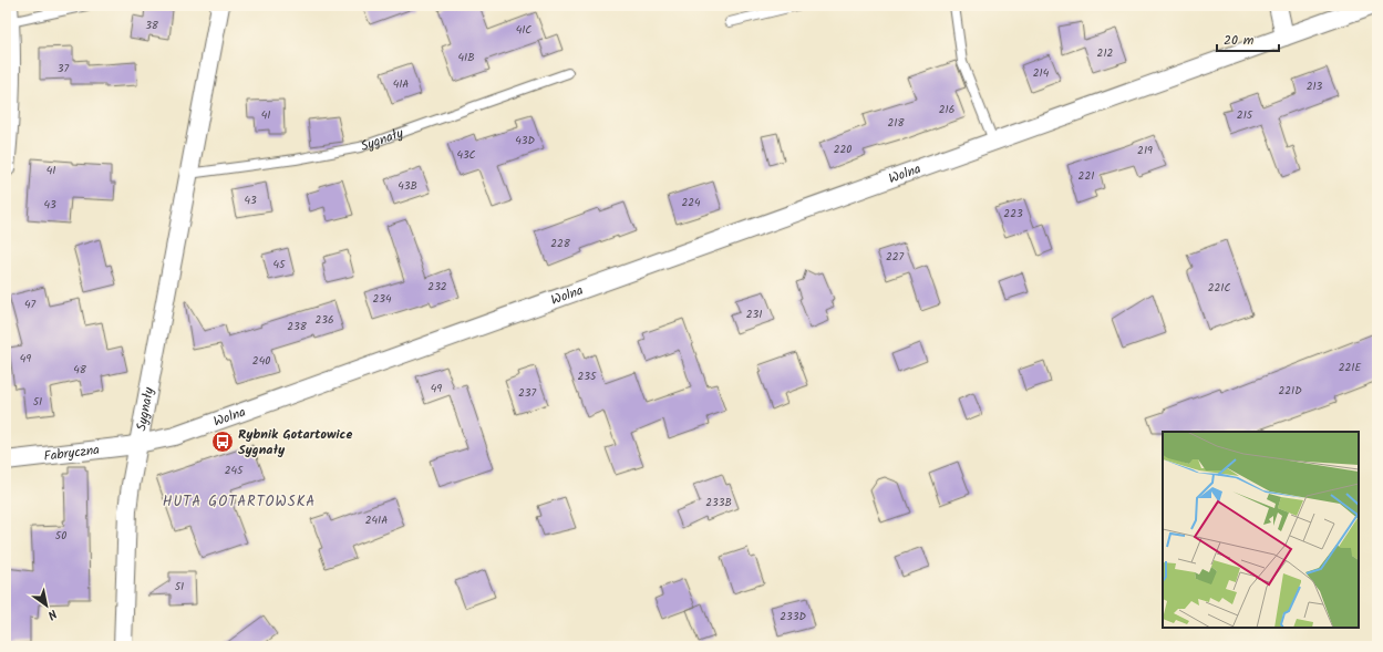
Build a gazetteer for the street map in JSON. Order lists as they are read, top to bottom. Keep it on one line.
{"streets":{"street":["Sygnały","Wolna","Fabryczna"]},"crossings":[["Sygnały","Wolna"],["Sygnały","Fabryczna"],["Wolna","Fabryczna"]],"districts":["HUTA GOTARTOWSKA"],"places":{"bus stop":["Rybnik Gotartowice Sygnały"]},"house_numbers":["38","41C","212","41B","37","214","41A","213","216","41","215","218","43D","220","219","43C","41","221","43B","43","224","43","223","228","227","45","232","221C","234","47","231","236","238","49","240","221E","48","235","49","221D","237","51","245","233B","241A","50","51","233D"],"scale_bar":"20 m","north":"bottom right"}
